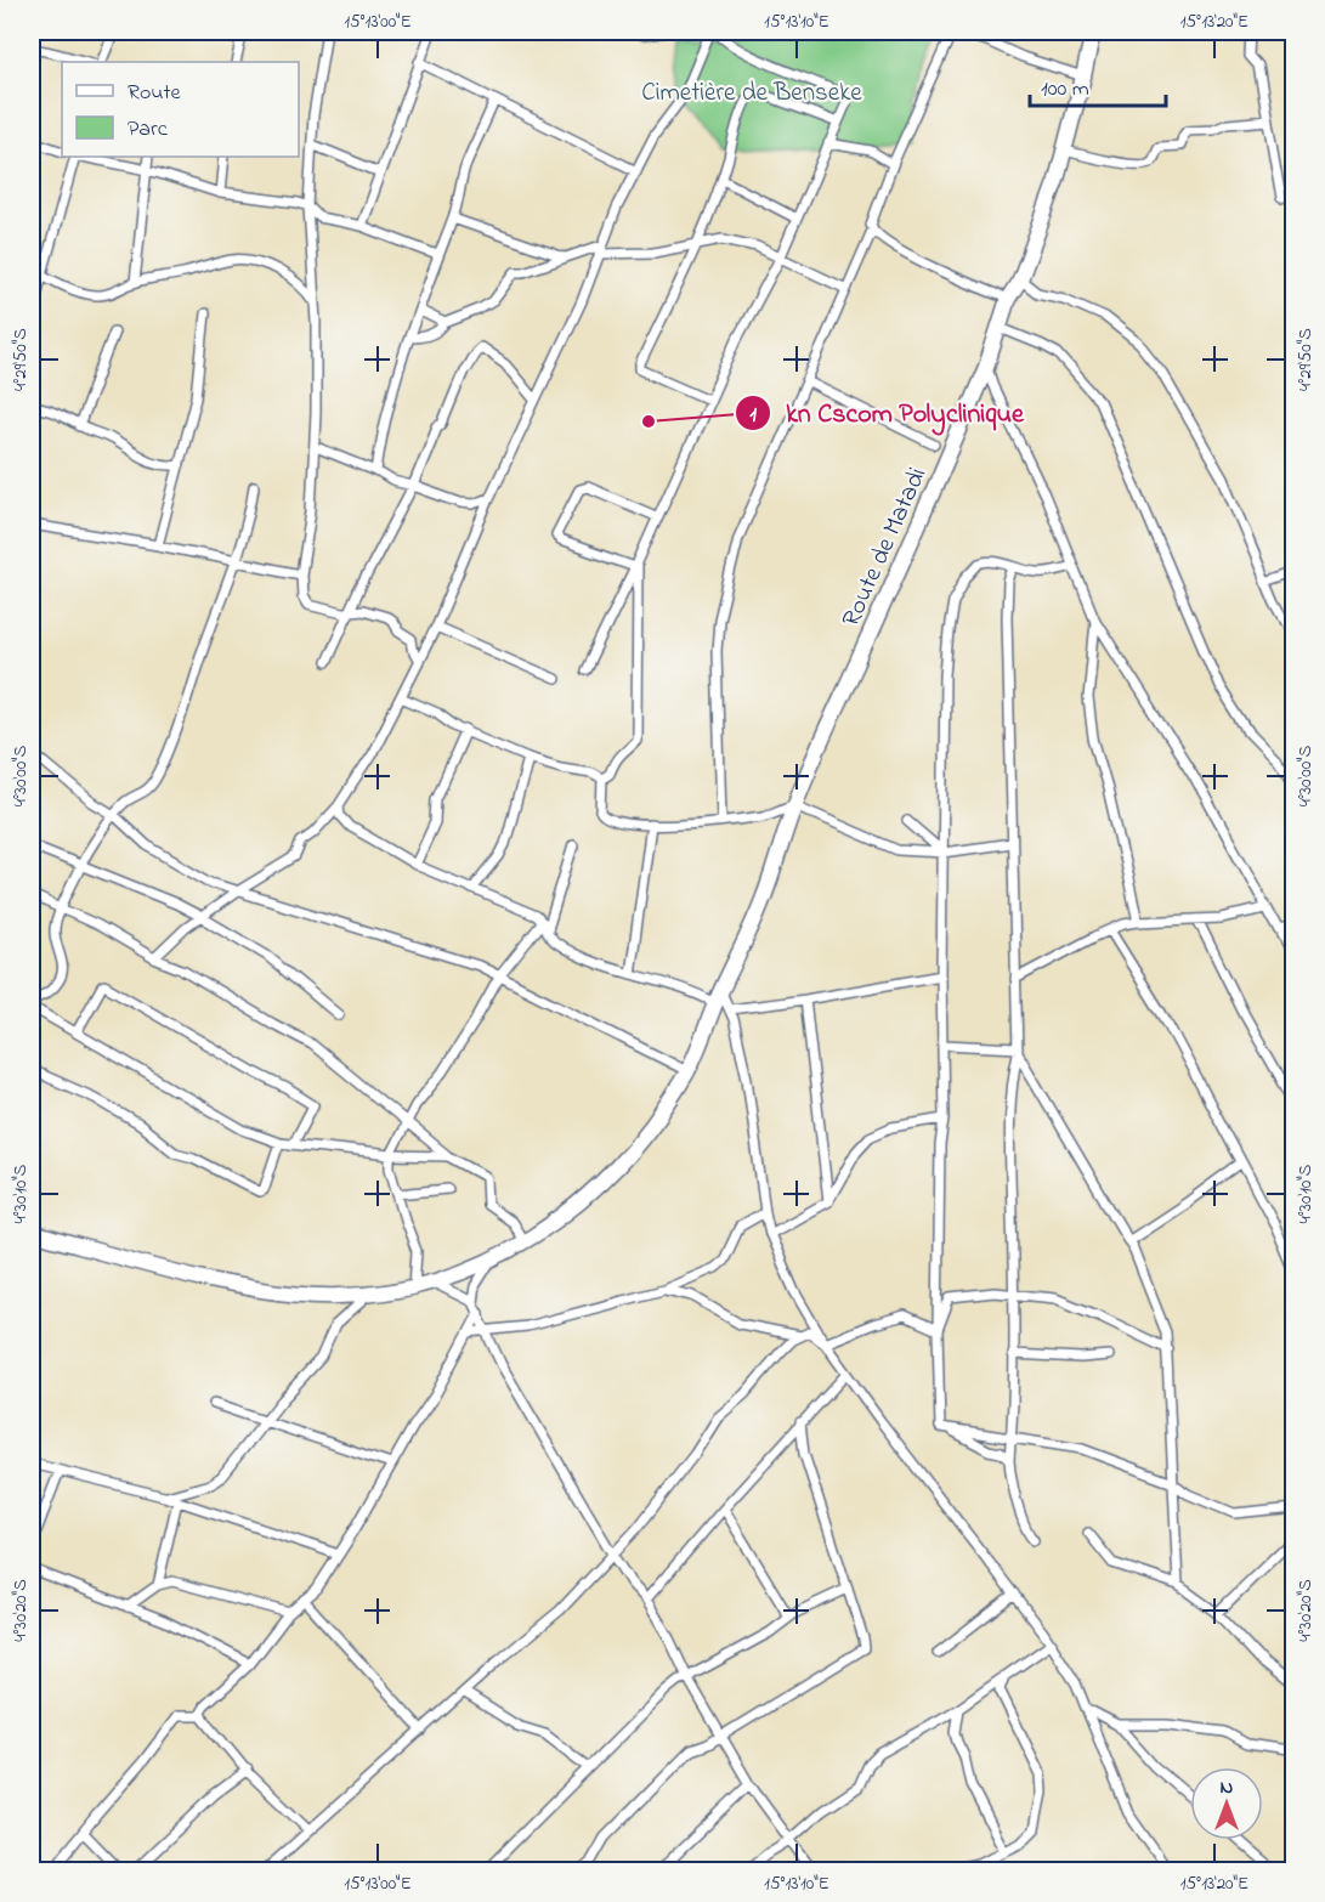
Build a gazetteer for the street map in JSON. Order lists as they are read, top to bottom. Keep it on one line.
{"streets":{"highway":["Route de Matadi"]},"parks":["Cimetière de Benseke"],"places":["kn Cscom Polyclinique"],"legend":["Route","Parc"],"scale_bar":"100 m","north":"top","coordinates":["15°13'00\"E","15°13'10\"E","15°13'20\"E","4°29'50\"S","4°30'00\"S","4°30'10\"S","4°30'20\"S"]}
